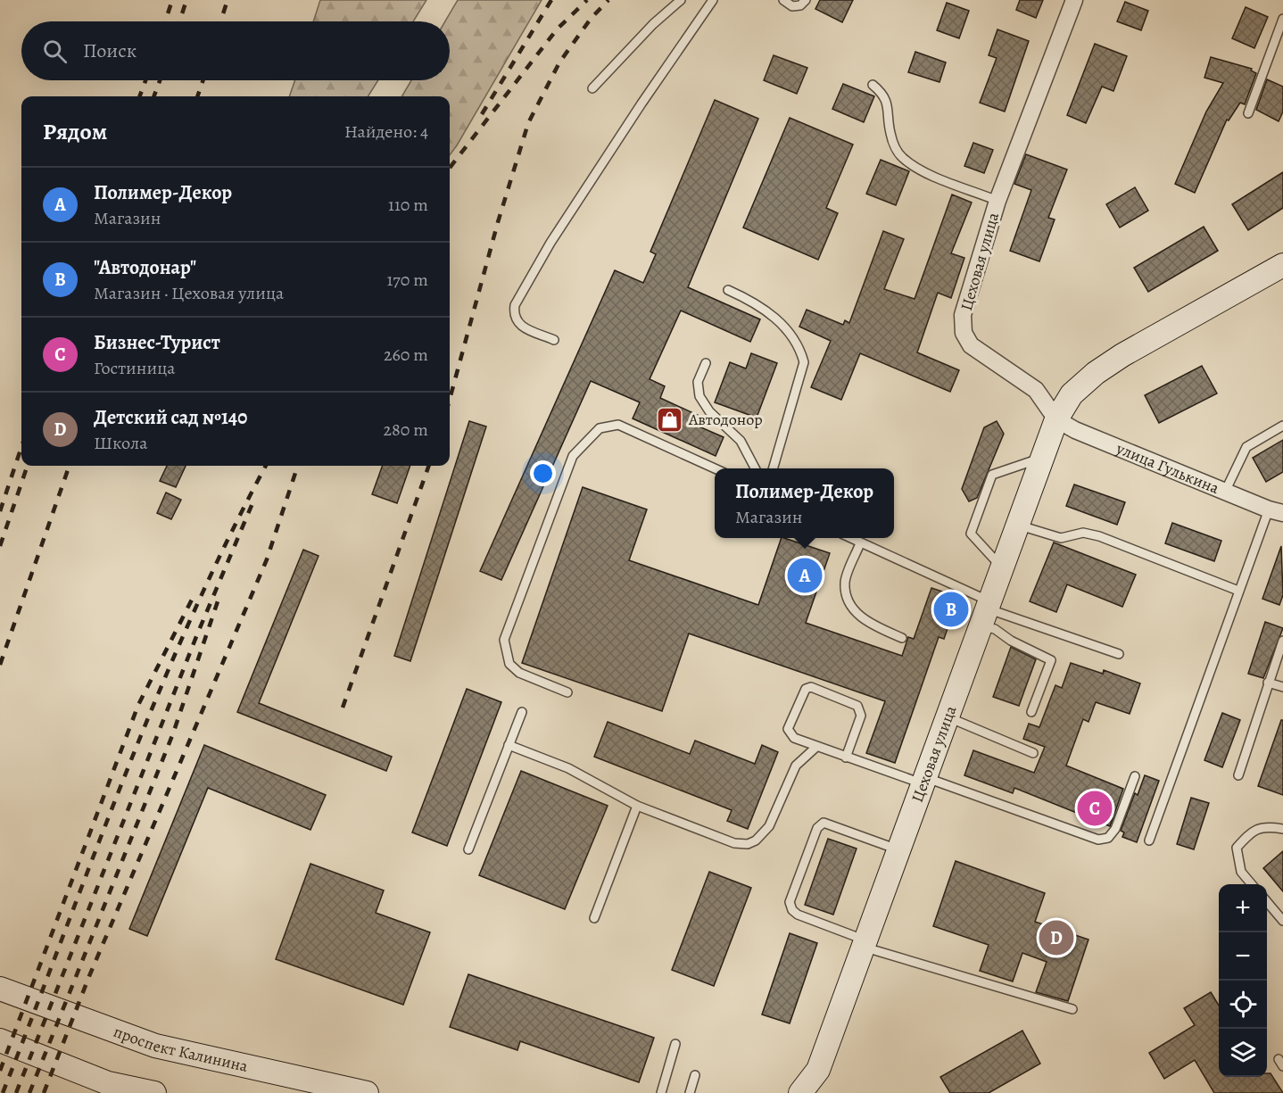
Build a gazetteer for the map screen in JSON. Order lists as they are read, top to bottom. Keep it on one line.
{"streets":{"main road":["Цеховая улица","проспект Калинина"],"street":["улица Гулькина"]},"crossings":[["Цеховая улица","улица Гулькина"]],"places":{"shop":["Автодонор"]},"page":{"search":"Поиск","heading":["Рядом","Найдено: 4"],"list":[{"mark":"A","name":"Полимер-Декор","note":"Магазин","value":"110 m"},{"mark":"B","name":"\"Автодонар\"","note":"Магазин · Цеховая улица","value":"170 m"},{"mark":"C","name":"Бизнес-Турист","note":"Гостиница","value":"260 m"},{"mark":"D","name":"Детский сад №140","note":"Школа","value":"280 m"}],"popup":["Полимер-Декор","Магазин"],"pins":["A","B","C","D"],"map_buttons":["+","−"]}}
